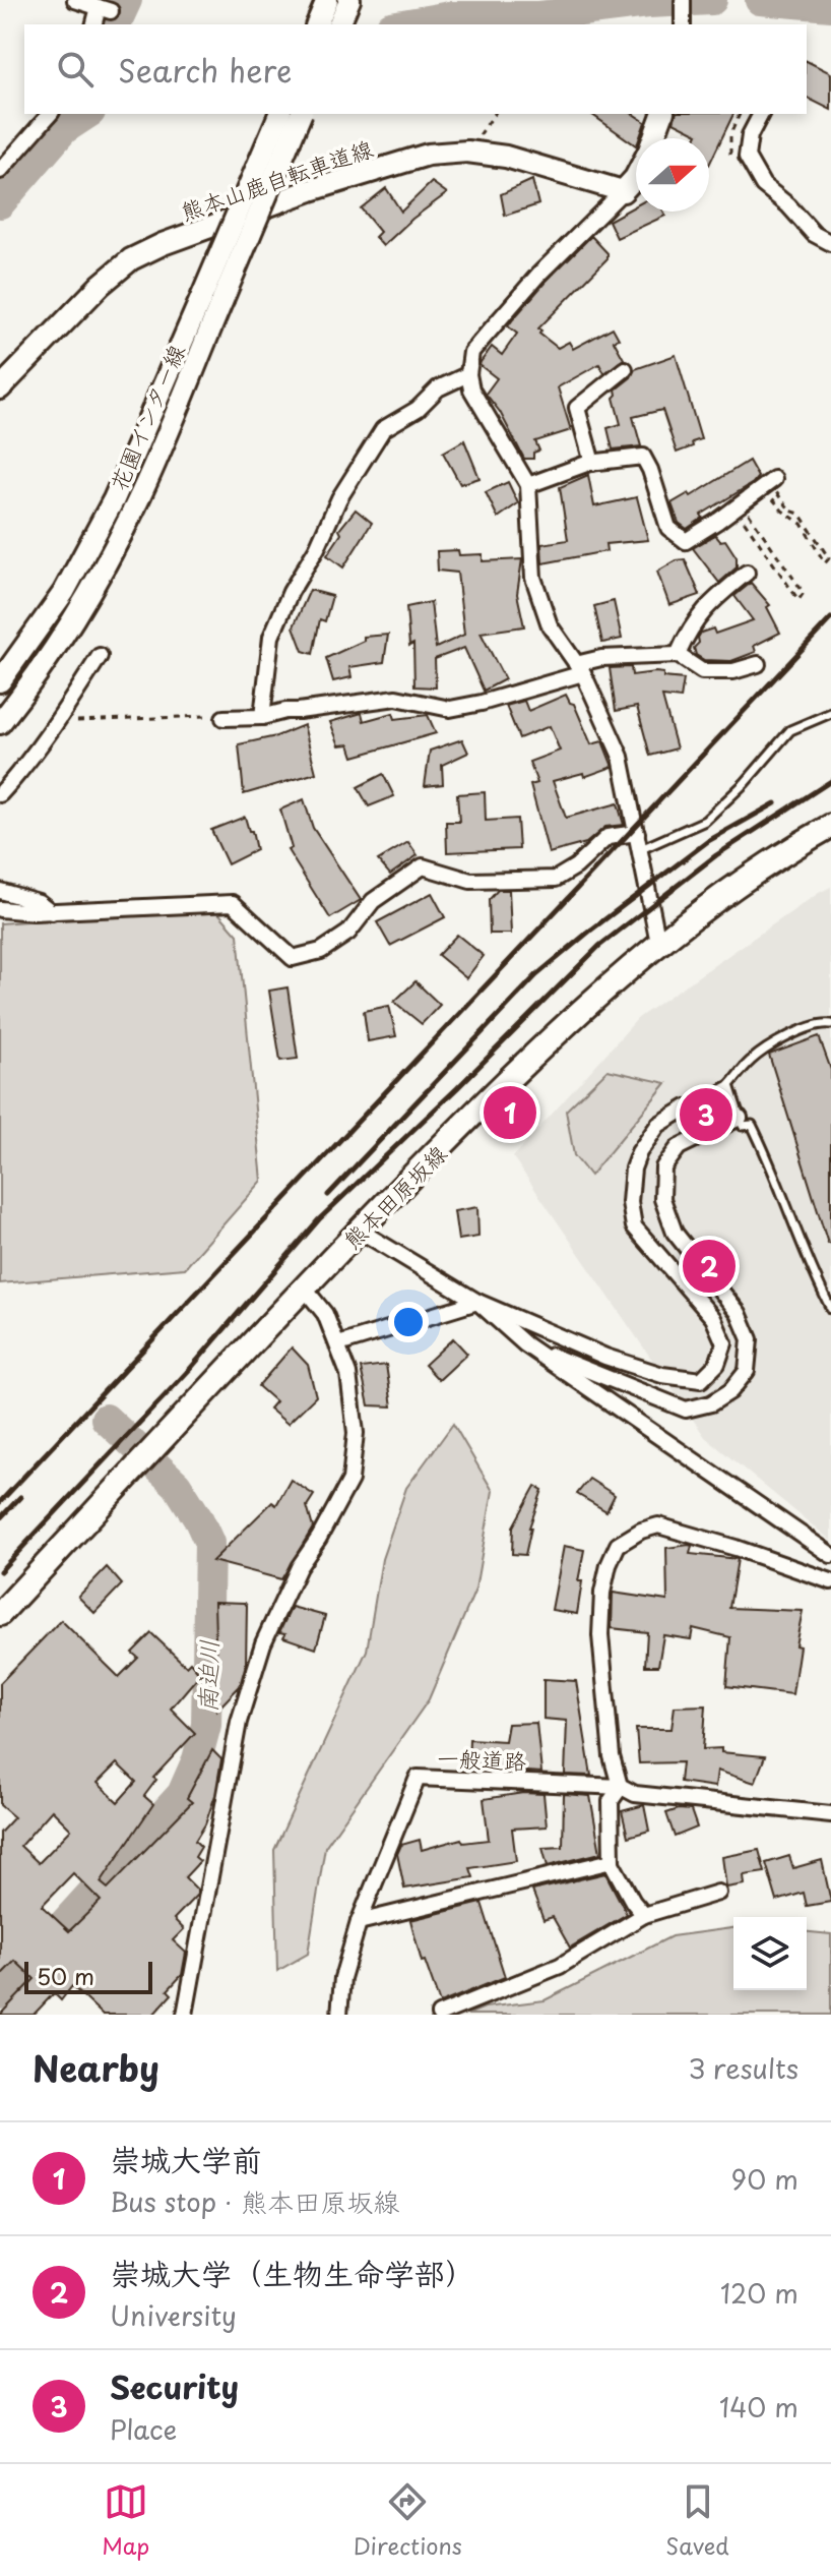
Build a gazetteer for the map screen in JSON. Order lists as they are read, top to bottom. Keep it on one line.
{"streets":{"main road":["熊本山鹿自転車道線","花園インター線","熊本田原坂線"],"street":["一般道路"]},"water":["南迫川"],"scale_bar":"50 m","north":"right","page":{"search":"Search here","pins":["1","3","2"],"scale":"50 m","heading":["Nearby","3 results"],"list":[{"mark":"1","name":"崇城大学前","note":"Bus stop · 熊本田原坂線","value":"90 m"},{"mark":"2","name":"崇城大学（生物生命学部）","note":"University","value":"120 m"},{"mark":"3","name":"Security","note":"Place","value":"140 m"}],"nav":["Map","Directions","Saved"]}}
